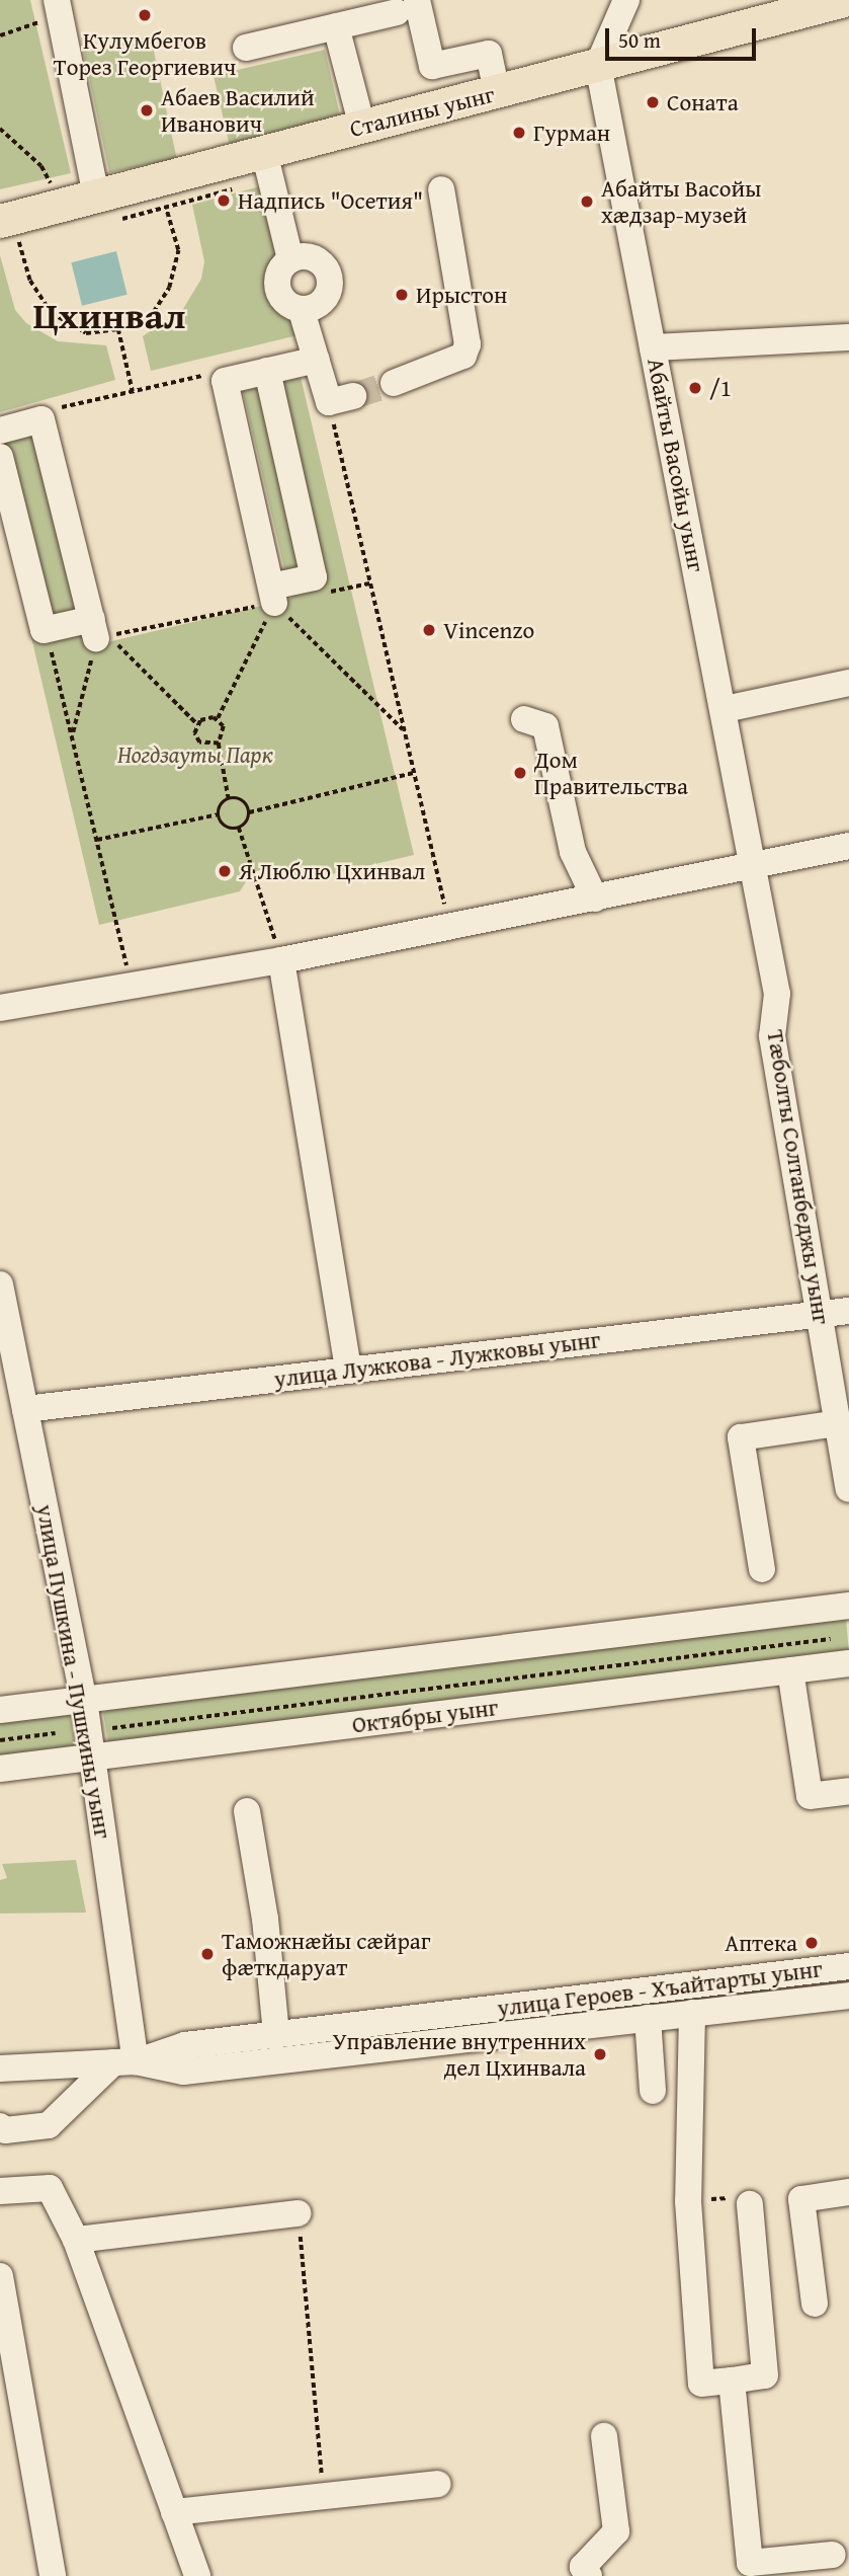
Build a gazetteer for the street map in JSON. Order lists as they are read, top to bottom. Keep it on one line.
{"streets":{"main road":["Сталины уынг"],"street":["Абайты Васойы уынг","Тæболты Солтанбеджы уынг","улица Лужкова - Лужковы уынг","улица Пушкина - Пушкины уынг","Октябры уынг","улица Героев - Хъайтарты уынг"]},"crossings":[["Сталины уынг","Абайты Васойы уынг"],["Абайты Васойы уынг","Тæболты Солтанбеджы уынг"],["Тæболты Солтанбеджы уынг","улица Лужкова - Лужковы уынг"],["улица Лужкова - Лужковы уынг","улица Пушкина - Пушкины уынг"],["улица Пушкина - Пушкины уынг","Октябры уынг"],["улица Пушкина - Пушкины уынг","улица Героев - Хъайтарты уынг"]],"districts":["Цхинвал"],"parks":["Ногдзауты Парк"],"places":["Кулумбегов Торез Георгиевич","Соната","Абаев Василий Иванович","Гурман","Надпись \"Осетия\"","Абайты Васойы хæдзар-музей","Ирыстон","/1","Vincenzo","Дом Правительства","Я Люблю Цхинвал","Аптека","Таможнæйы сæйраг фæткдаруат","Управление внутренних дел Цхинвала"],"scale_bar":"50 m"}
